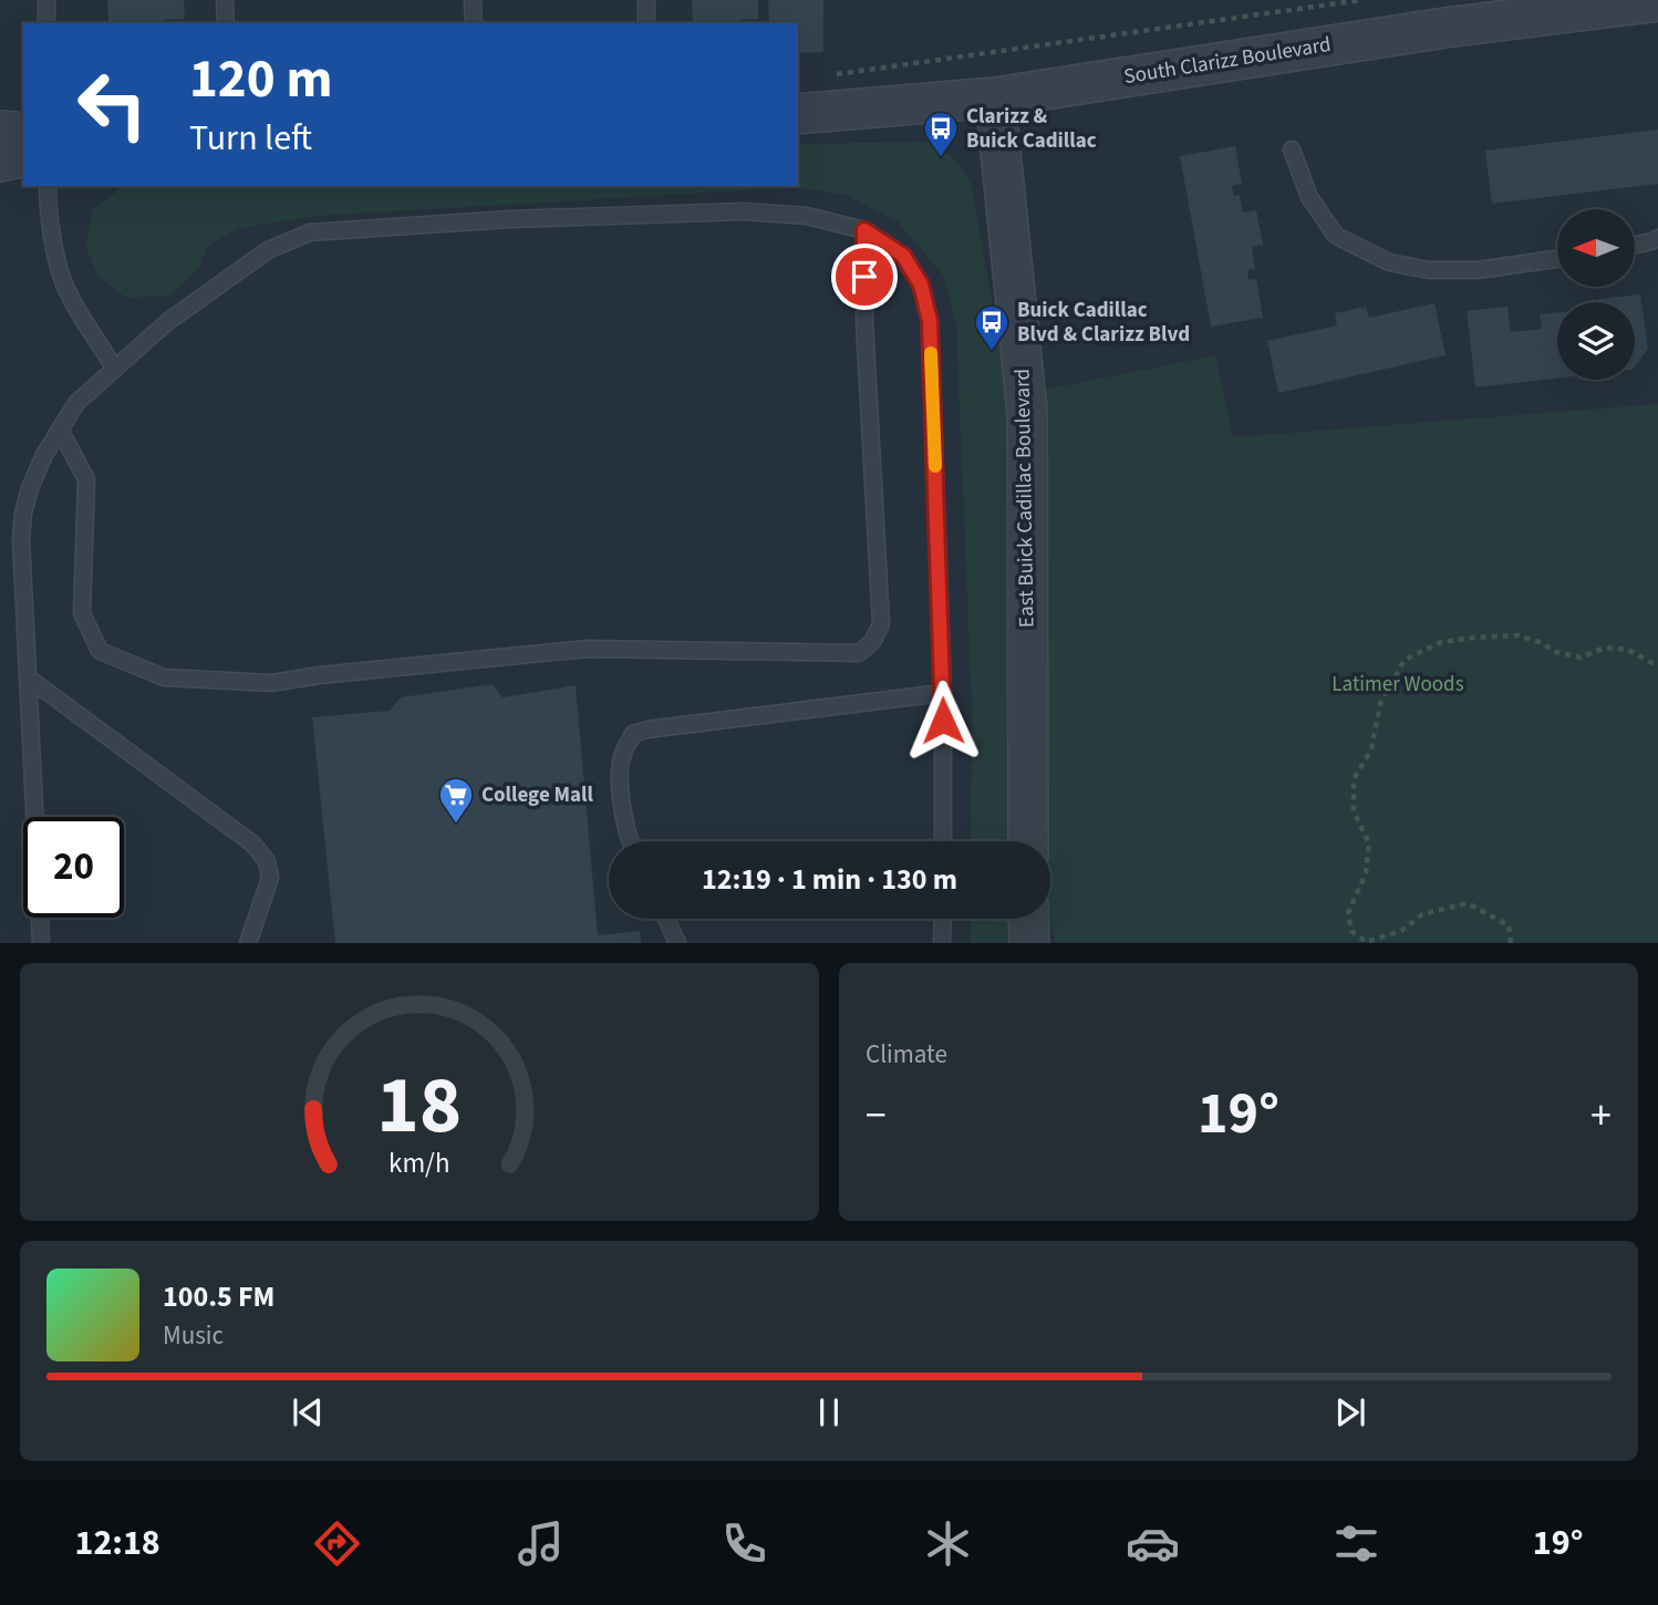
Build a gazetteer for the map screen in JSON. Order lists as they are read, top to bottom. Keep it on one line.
{"streets":{"street":["South Clarizz Boulevard","East Buick Cadillac Boulevard"]},"crossings":[["South Clarizz Boulevard","East Buick Cadillac Boulevard"]],"parks":["Latimer Woods"],"places":{"bus stop":["Clarizz & Buick Cadillac","Buick Cadillac Blvd & Clarizz Blvd"],"supermarket":["College Mall"]},"north":"left","page":{"turn":["120 m","Turn left"],"limit":"20","trip":"12:19 · 1 min · 130 m","tile":"Climate","heat":["−","19°","+"],"song":["100.5 FM","Music"],"tabs":["12:18","19°"],"gauge":["18","km/h"]}}
